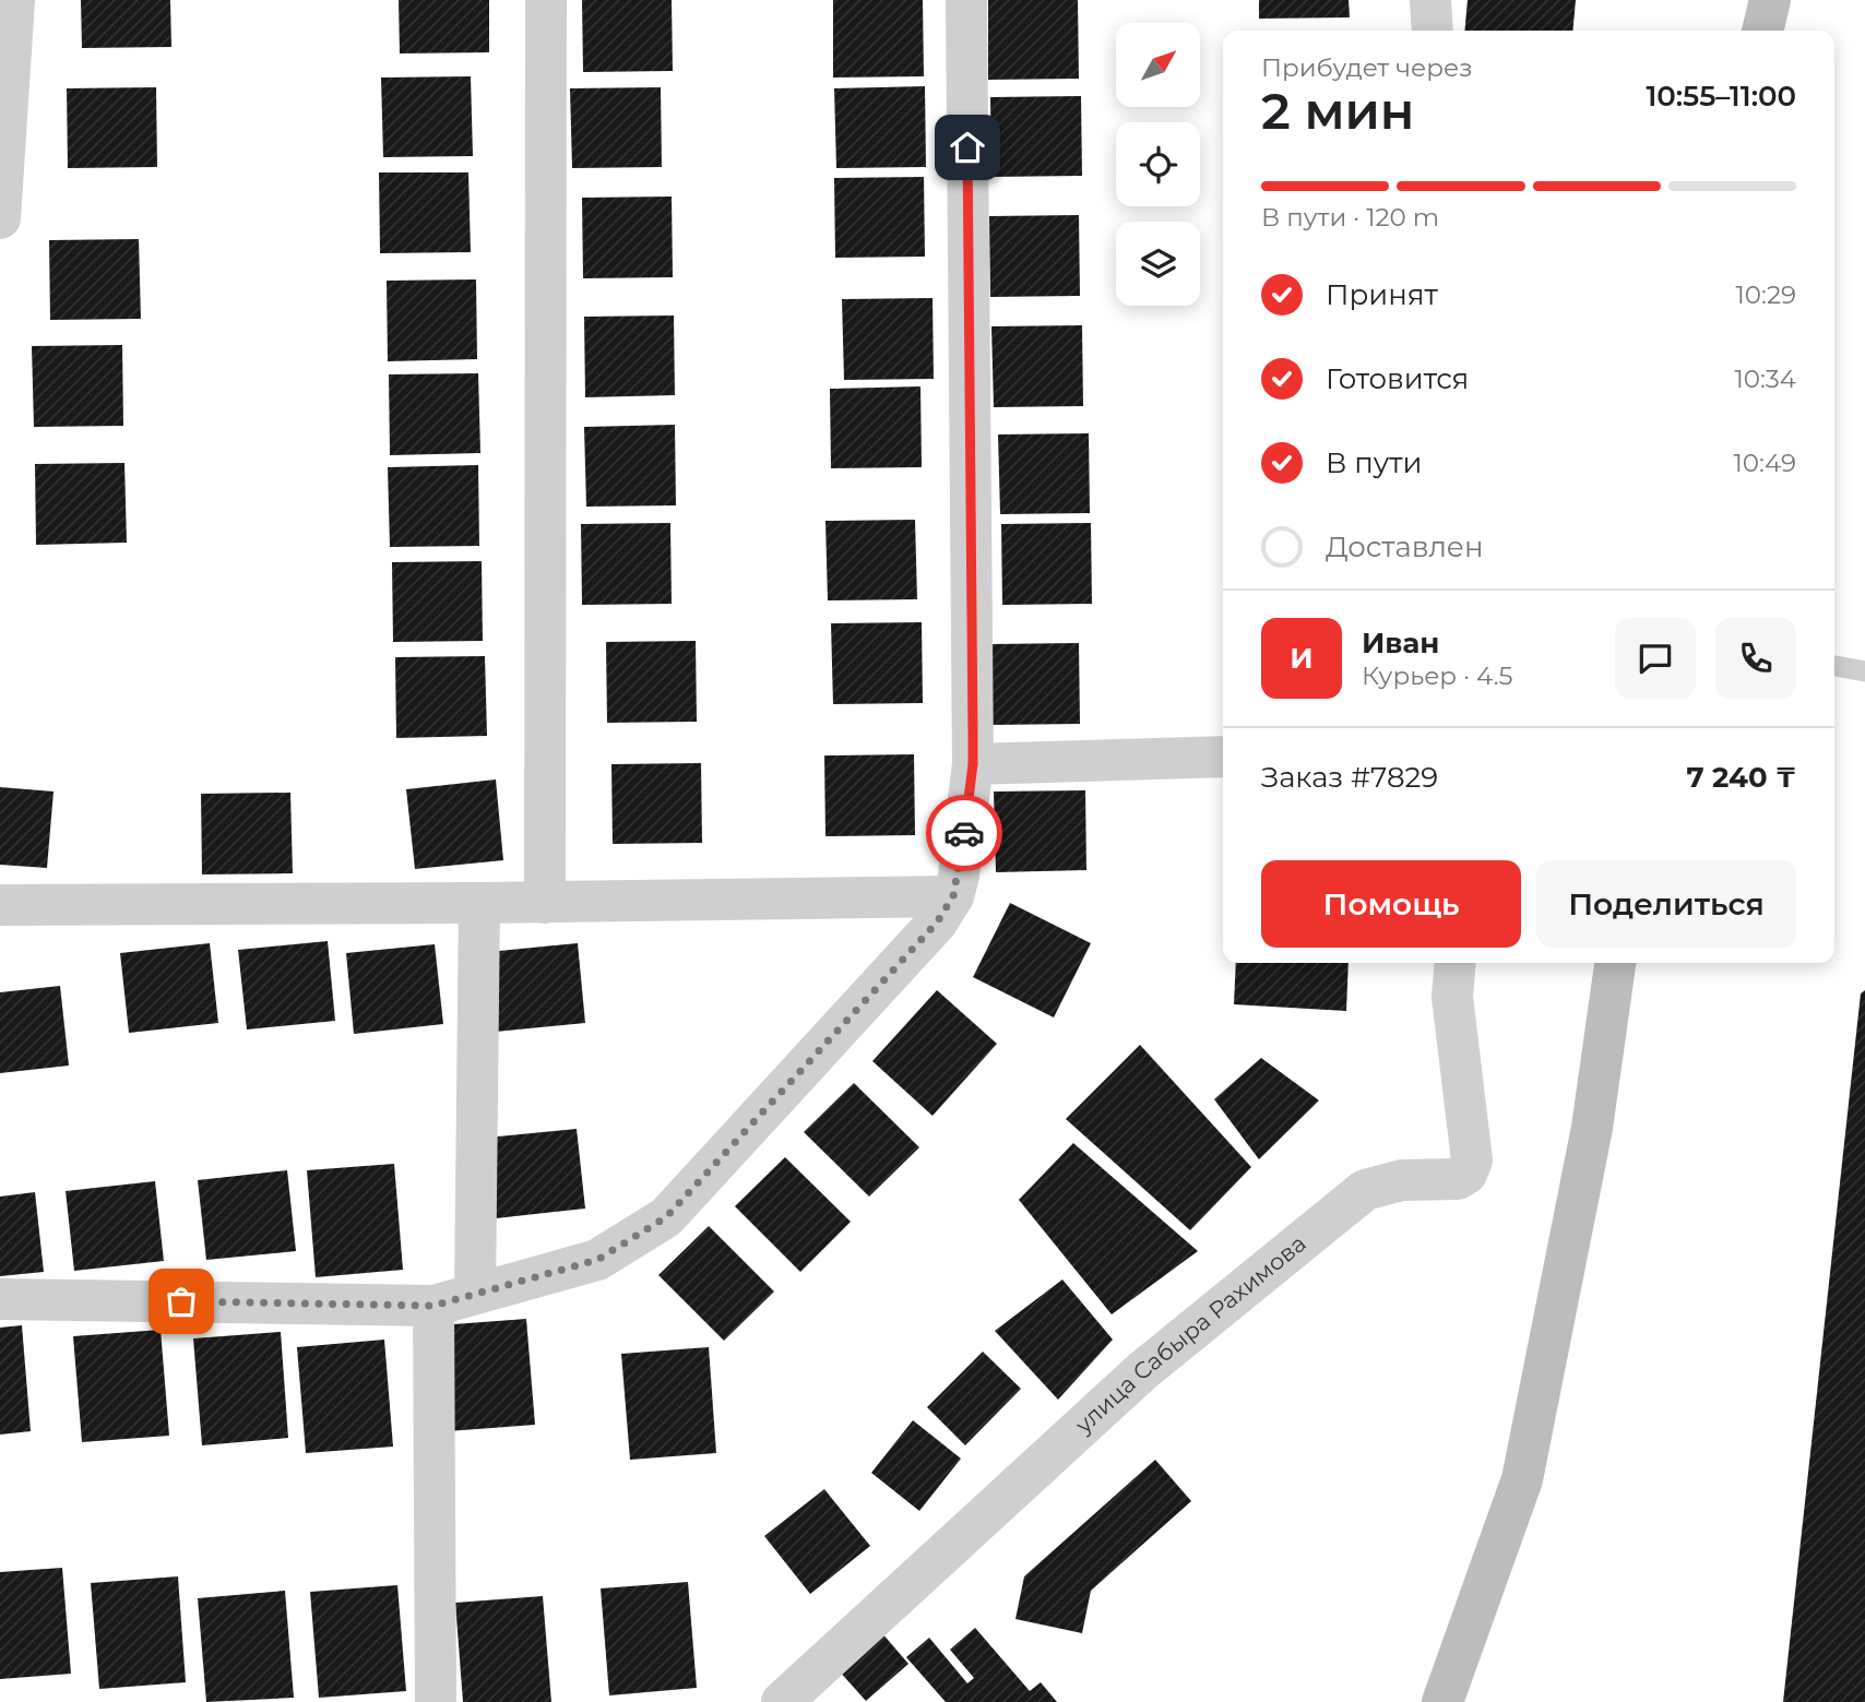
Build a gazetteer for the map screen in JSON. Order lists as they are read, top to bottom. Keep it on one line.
{"streets":{"street":["улица Сабыра Рахимова"]},"north":"top right","page":{"heading":["2 мин","Прибудет через","10:55–11:00"],"panel":["Иван","Курьер · 4.5","Заказ #7829","7 240 ₸"],"bar":"В пути · 120 m","list":[["Принят","10:29"],["Готовится","10:34"],["В пути","10:49"],"Доставлен"],"round":"И","buttons":["Помощь","Поделиться"]}}
